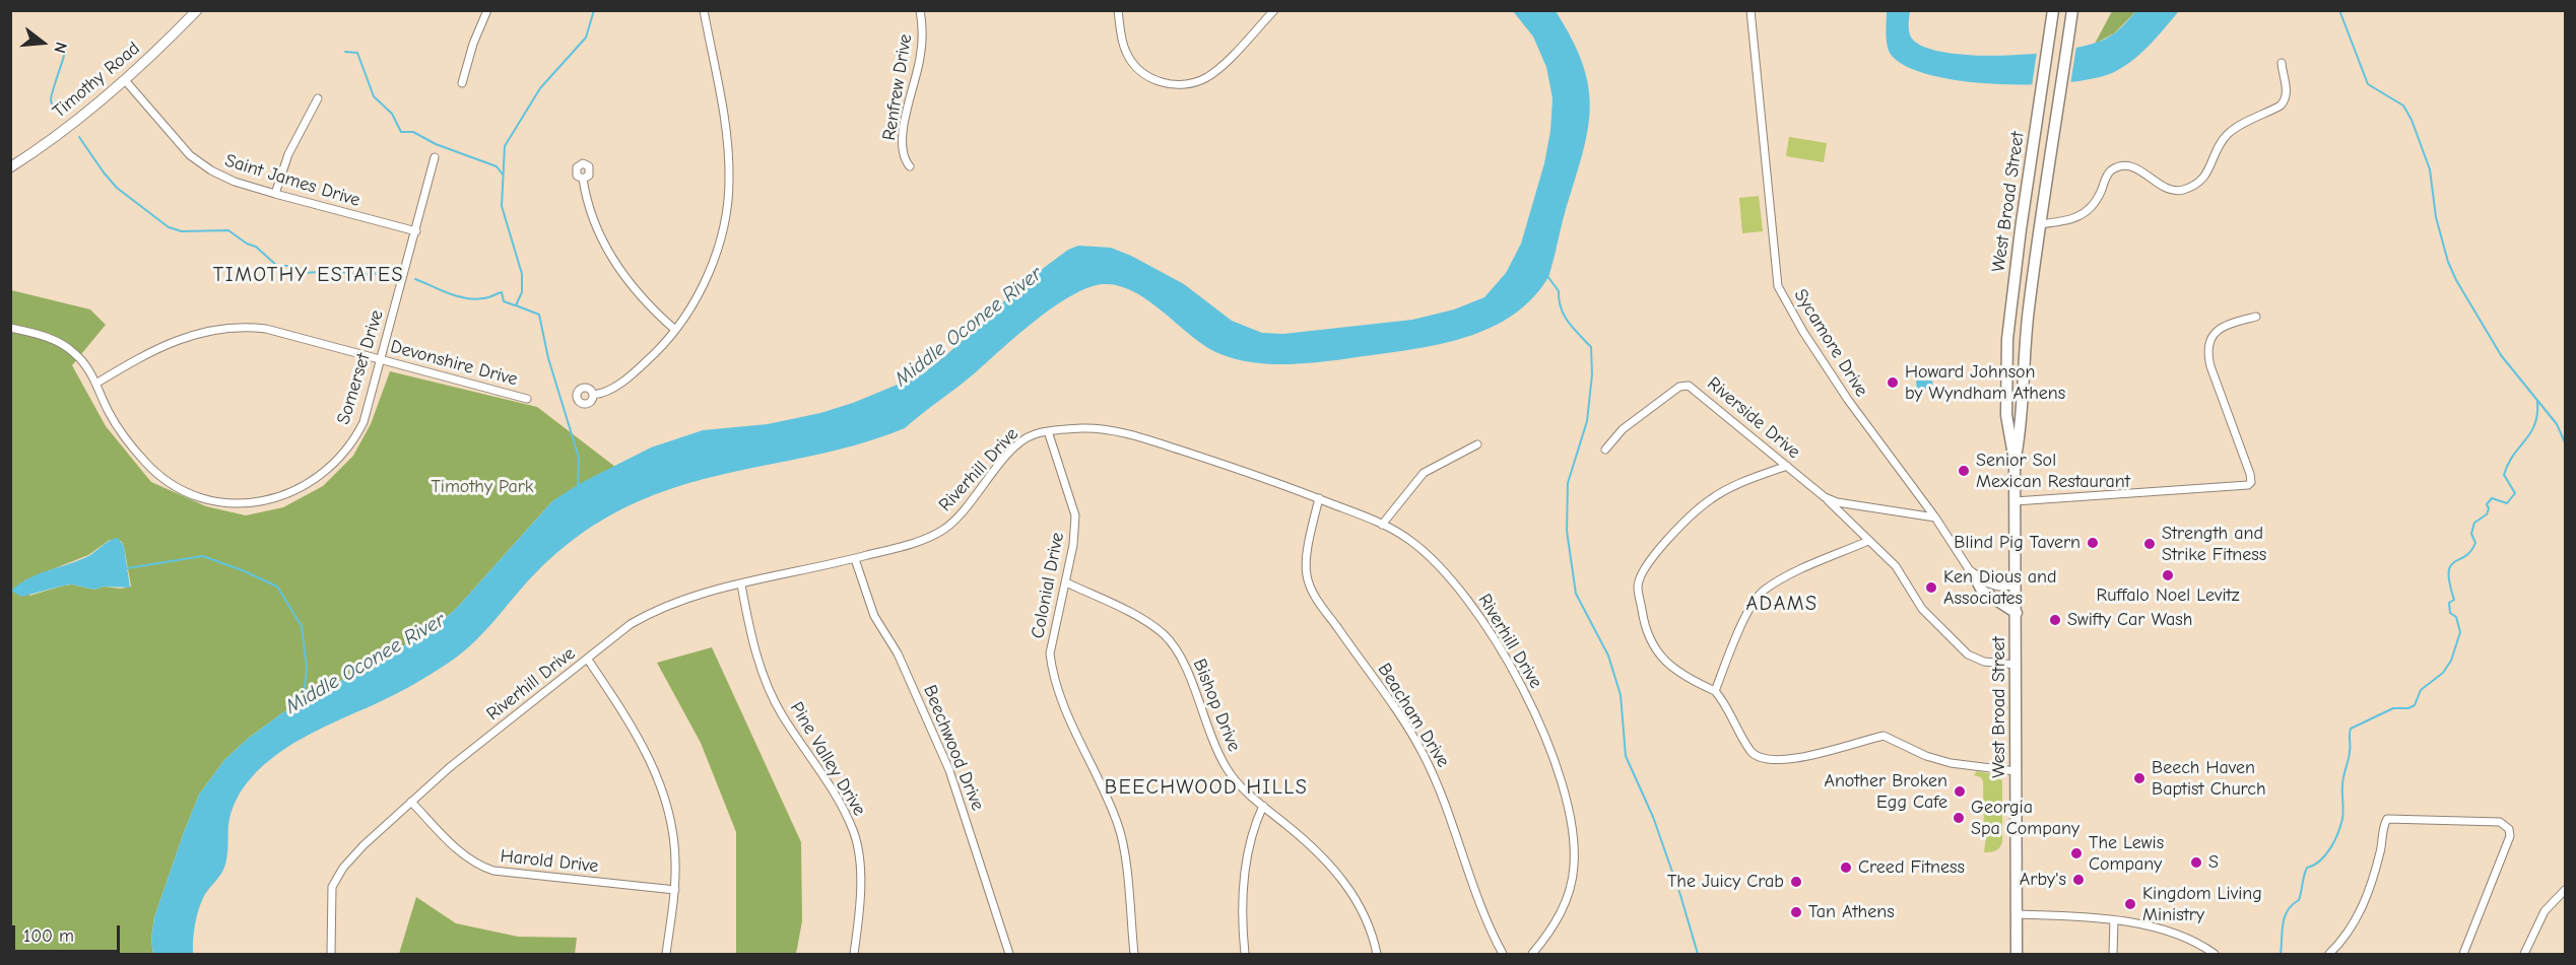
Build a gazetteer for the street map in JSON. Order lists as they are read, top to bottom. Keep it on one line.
{"streets":{"main road":["Timothy Road","West Broad Street"],"street":["Renfrew Drive","Saint James Drive","Sycamore Drive","Devonshire Drive","Somerset Drive","Riverside Drive","Riverhill Drive","Colonial Drive","Bishop Drive","Beacham Drive","Beechwood Drive","Pine Valley Drive","Harold Drive"]},"crossings":[["Timothy Road","Saint James Drive"],["Saint James Drive","Somerset Drive"],["West Broad Street","Riverside Drive"],["Sycamore Drive","Riverside Drive"],["Devonshire Drive","Somerset Drive"],["Riverhill Drive","Colonial Drive"],["Riverhill Drive","Beacham Drive"],["Riverhill Drive","Beechwood Drive"],["Riverhill Drive","Pine Valley Drive"],["Riverhill Drive","Harold Drive"],["Colonial Drive","Bishop Drive"]],"districts":["TIMOTHY ESTATES","ADAMS","BEECHWOOD HILLS"],"water":["Middle Oconee River"],"parks":["Timothy Park"],"places":["Howard Johnson by Wyndham Athens","Senior Sol Mexican Restaurant","Blind Pig Tavern","Strength and Strike Fitness","Ruffalo Noel Levitz","Ken Dious and Associates","Swifty Car Wash","Beech Haven Baptist Church","Another Broken Egg Cafe","Georgia Spa Company","The Lewis Company","S","Creed Fitness","Arby's","The Juicy Crab","Kingdom Living Ministry","Tan Athens"],"scale_bar":"100 m","north":"right"}
